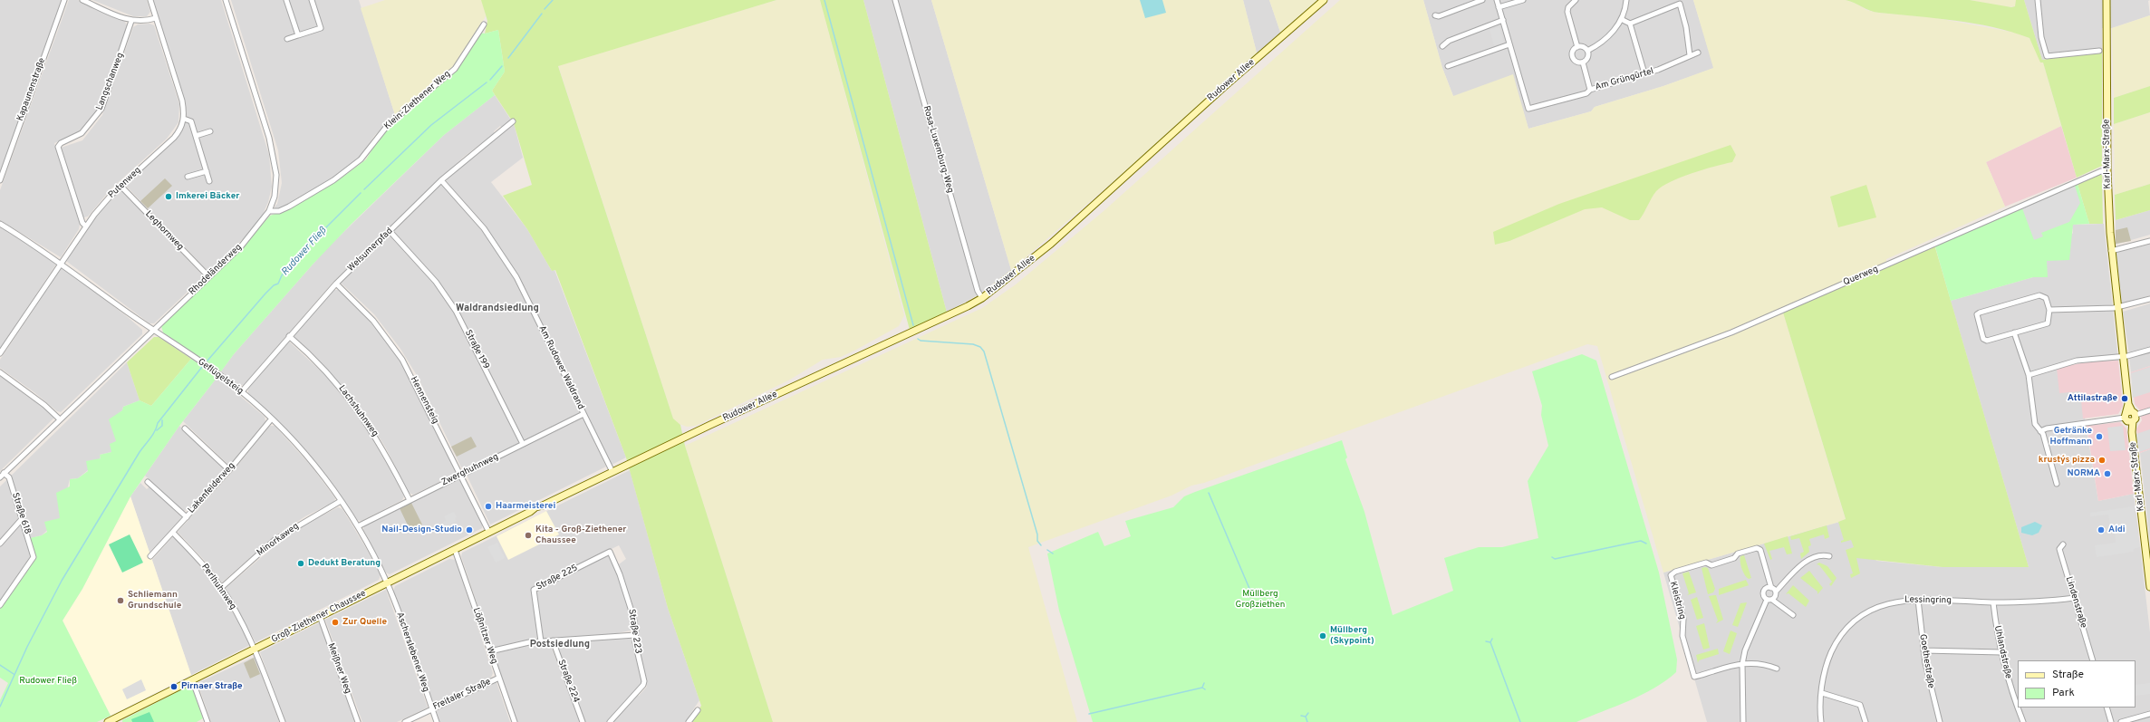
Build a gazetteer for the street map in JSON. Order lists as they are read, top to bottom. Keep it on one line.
{"streets":{"street":["Am Grüngürtel","Rudower Allee","Langschanweg","Kapaunenstraße","Klein-Ziethener Weg","Rosa-Luxemburg-Weg","Karl-Marx-Straße","Putenweg","Leghornweg","Welsumerpfad","Rhodeländerweg","Querweg","Straße 199","Am Rudower Waldrand","Geflügelsteig","Hennensteig","Lachshuhnweg","Zwerghuhnweg","Lakenfelderweg","Straße 618","Minorkaweg","Straße 225","Perlhuhnweg","Kleistring","Lessingring","Lindenstraße","Groß-Ziethener Chaussee","Straße 223","Lößnitzer Weg","Ascherslebener Weg","Uhlandstraße","Goethestraße","Meißner Weg","Straße 224","Freitaler Straße"]},"crossings":[["Rudower Allee","Rosa-Luxemburg-Weg"],["Rudower Allee","Groß-Ziethener Chaussee"],["Langschanweg","Putenweg"],["Klein-Ziethener Weg","Rhodeländerweg"],["Karl-Marx-Straße","Querweg"],["Putenweg","Leghornweg"],["Putenweg","Geflügelsteig"],["Leghornweg","Rhodeländerweg"],["Welsumerpfad","Straße 199"],["Welsumerpfad","Am Rudower Waldrand"],["Welsumerpfad","Geflügelsteig"],["Welsumerpfad","Hennensteig"],["Welsumerpfad","Lachshuhnweg"],["Rhodeländerweg","Geflügelsteig"],["Rhodeländerweg","Straße 618"],["Straße 199","Zwerghuhnweg"],["Am Rudower Waldrand","Zwerghuhnweg"],["Am Rudower Waldrand","Groß-Ziethener Chaussee"],["Geflügelsteig","Zwerghuhnweg"],["Geflügelsteig","Lakenfelderweg"],["Geflügelsteig","Minorkaweg"],["Geflügelsteig","Groß-Ziethener Chaussee"],["Geflügelsteig","Ascherslebener Weg"],["Hennensteig","Zwerghuhnweg"],["Hennensteig","Groß-Ziethener Chaussee"],["Lachshuhnweg","Zwerghuhnweg"],["Lakenfelderweg","Perlhuhnweg"],["Minorkaweg","Perlhuhnweg"],["Straße 225","Straße 223"],["Perlhuhnweg","Groß-Ziethener Chaussee"],["Lessingring","Lindenstraße"],["Lessingring","Uhlandstraße"],["Lessingring","Goethestraße"],["Groß-Ziethener Chaussee","Lößnitzer Weg"],["Groß-Ziethener Chaussee","Ascherslebener Weg"],["Groß-Ziethener Chaussee","Meißner Weg"],["Lößnitzer Weg","Freitaler Straße"],["Ascherslebener Weg","Freitaler Straße"]],"districts":["Waldrandsiedlung","Postsiedlung"],"water":["Rudower Fließ"],"parks":["Müllberg Großziethen","Rudower Fließ"],"places":["Imkerei Bäcker","Attilastraße","Getränke Hoffmann","krusty´s pizza","NORMA","Haarmeisterei","Nail-Design-Studio","Aldi","Kita - Groß-Ziethener Chaussee","Dedukt Beratung","Schliemann Grundschule","Zur Quelle","Müllberg (Skypoint)","Pirnaer Straße"],"legend":["Straße","Park"]}
